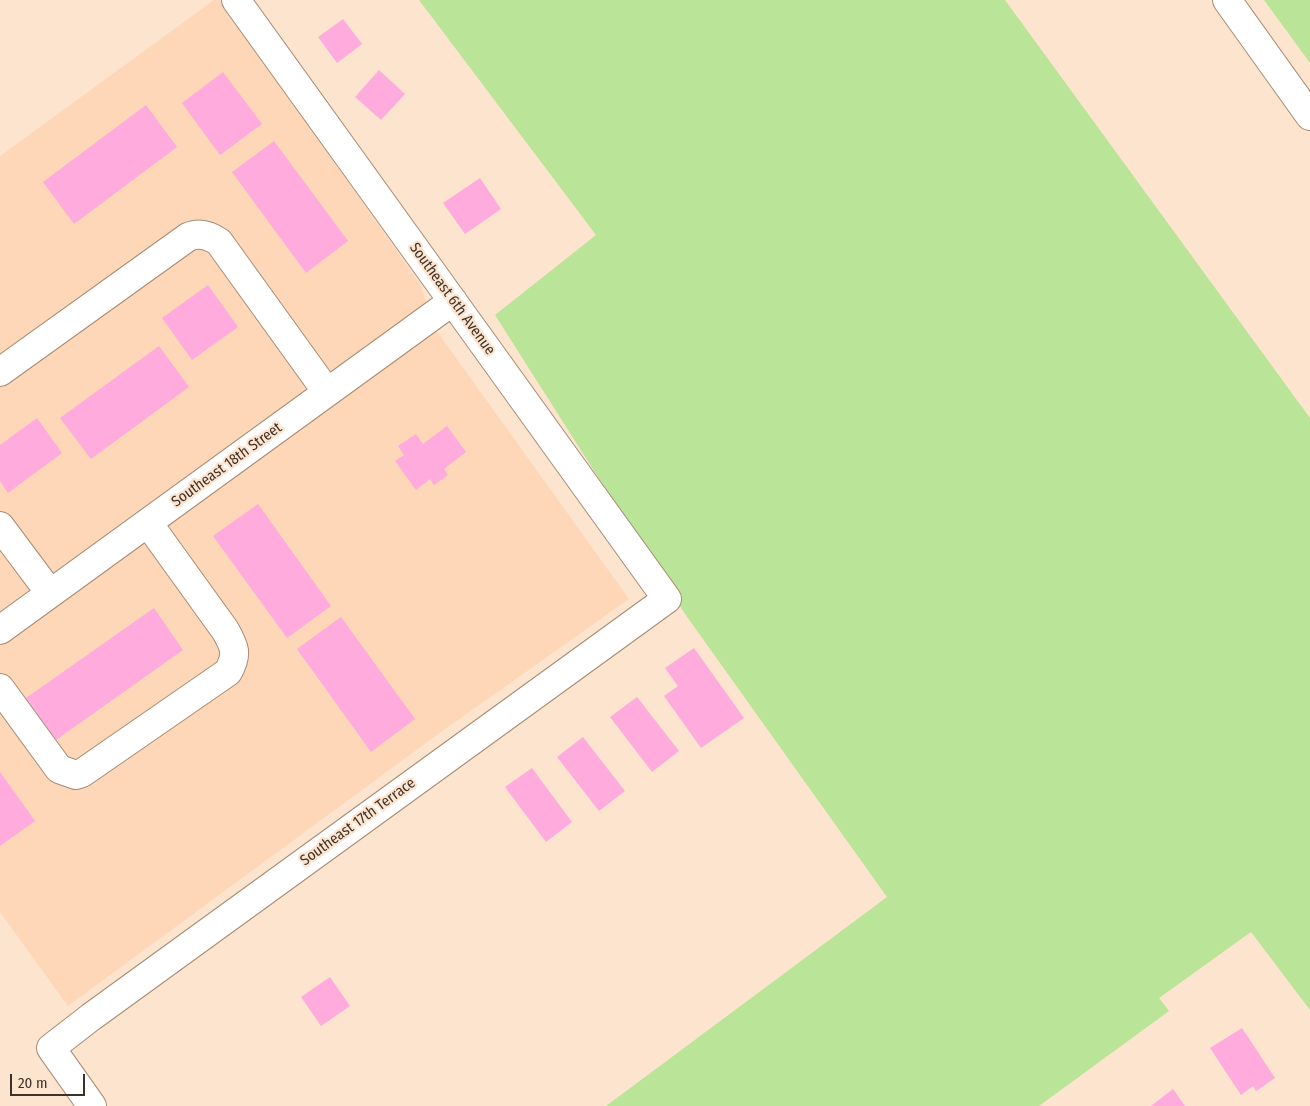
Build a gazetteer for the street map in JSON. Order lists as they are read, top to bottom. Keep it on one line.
{"streets":{"street":["Southeast 6th Avenue","Southeast 18th Street","Southeast 17th Terrace"]},"crossings":[["Southeast 6th Avenue","Southeast 18th Street"],["Southeast 6th Avenue","Southeast 17th Terrace"]],"scale_bar":"20 m"}
